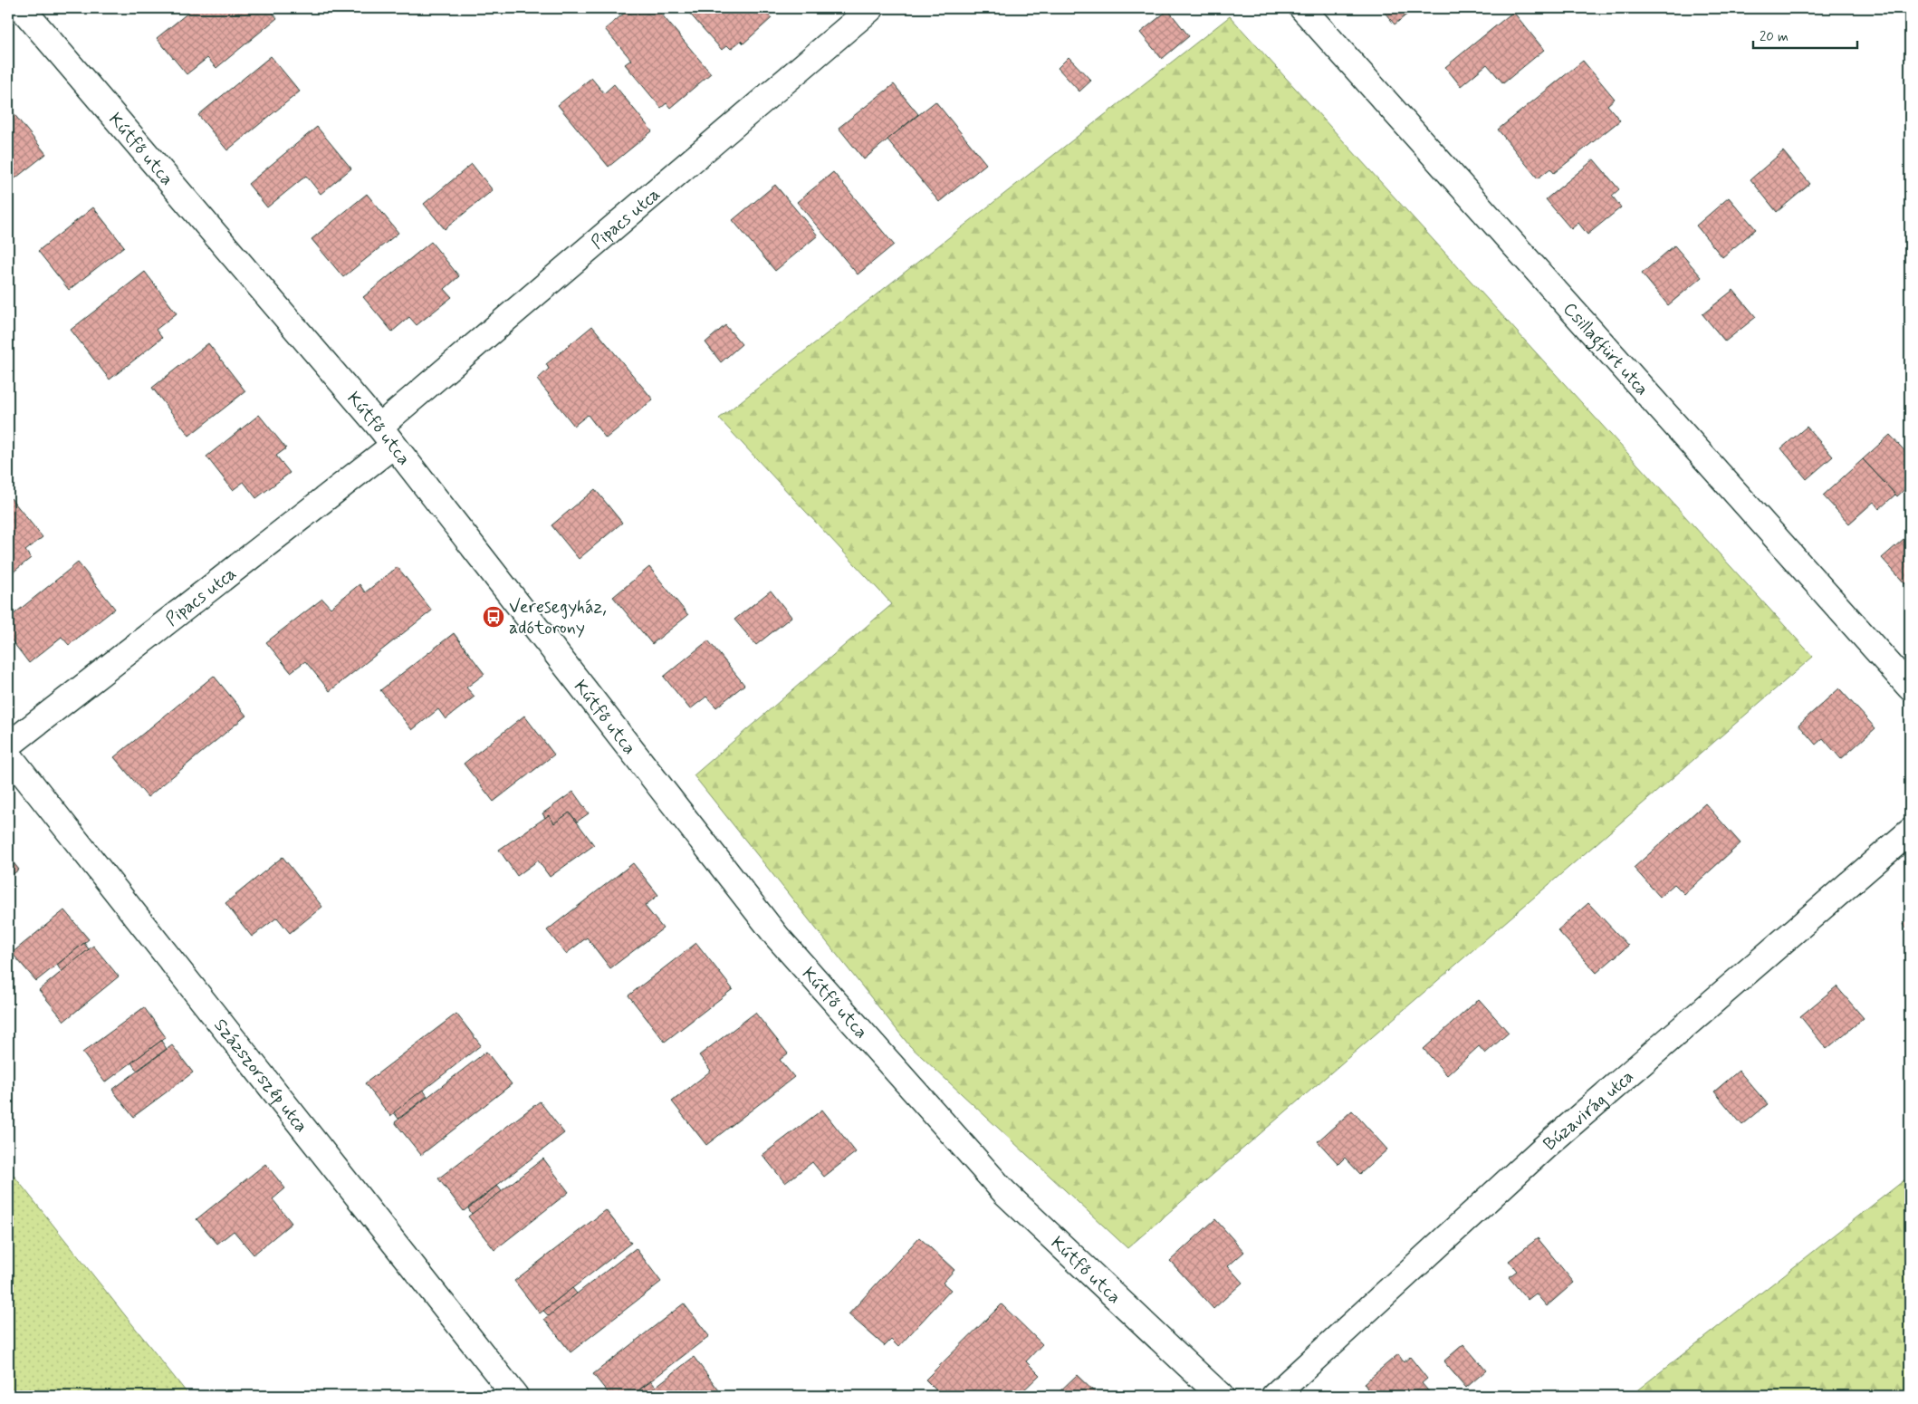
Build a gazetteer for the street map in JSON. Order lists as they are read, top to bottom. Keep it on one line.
{"streets":{"street":["Kútfő utca","Pipacs utca","Csillagfürt utca","Százszorszép utca","Búzavirág utca"]},"crossings":[["Kútfő utca","Pipacs utca"]],"places":{"bus stop":["Veresegyház, adótorony"]},"scale_bar":"20 m"}
